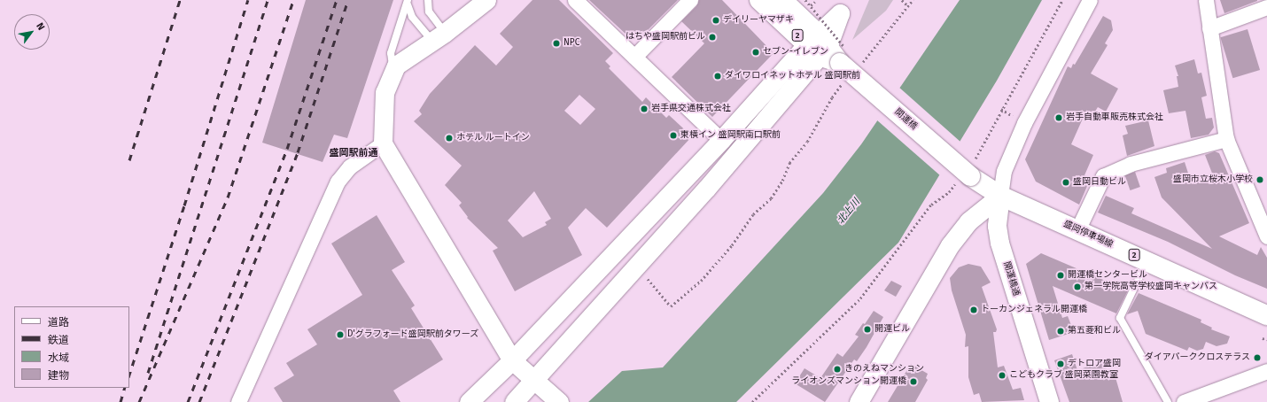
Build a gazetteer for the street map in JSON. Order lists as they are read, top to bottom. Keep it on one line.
{"streets":{"main road":["2","開運橋","盛岡停車場線"],"street":["開運橋通"]},"crossings":[["2","開運橋"],["開運橋","盛岡停車場線"],["盛岡停車場線","開運橋通"]],"districts":["盛岡駅前通"],"water":["北上川"],"places":["デイリーヤマザキ","はちや盛岡駅前ビル","NPC","セブン-イレブン","ダイワロイネットホテル 盛岡駅前","岩手県交通株式会社","岩手自動車販売株式会社","東横イン 盛岡駅南口駅前","ホテル ルートイン","盛岡市立桜木小学校","盛岡日動ビル","開運橋センタービル","第一学院高等学校盛岡キャンパス","トーカンジェネラル開運橋","開運ビル","第五菱和ビル","D'グラフォード盛岡駅前タワーズ","ダイアパーククロステラス","デトロア盛岡","きのえねマンション","こどもクラブ 盛岡菜園教室","ライオンズマンション開運橋"],"legend":["道路","鉄道","水域","建物"],"north":"top right"}
